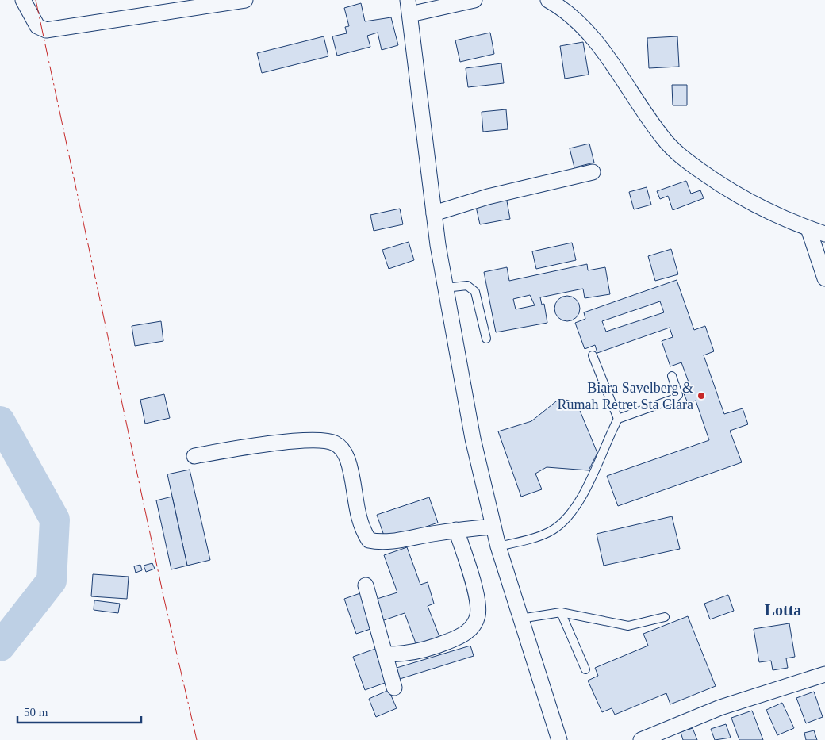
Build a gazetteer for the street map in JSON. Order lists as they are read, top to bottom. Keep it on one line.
{"districts":["Lotta"],"places":["Biara Savelberg & Rumah Retret Sta Clara"],"scale_bar":"50 m"}
